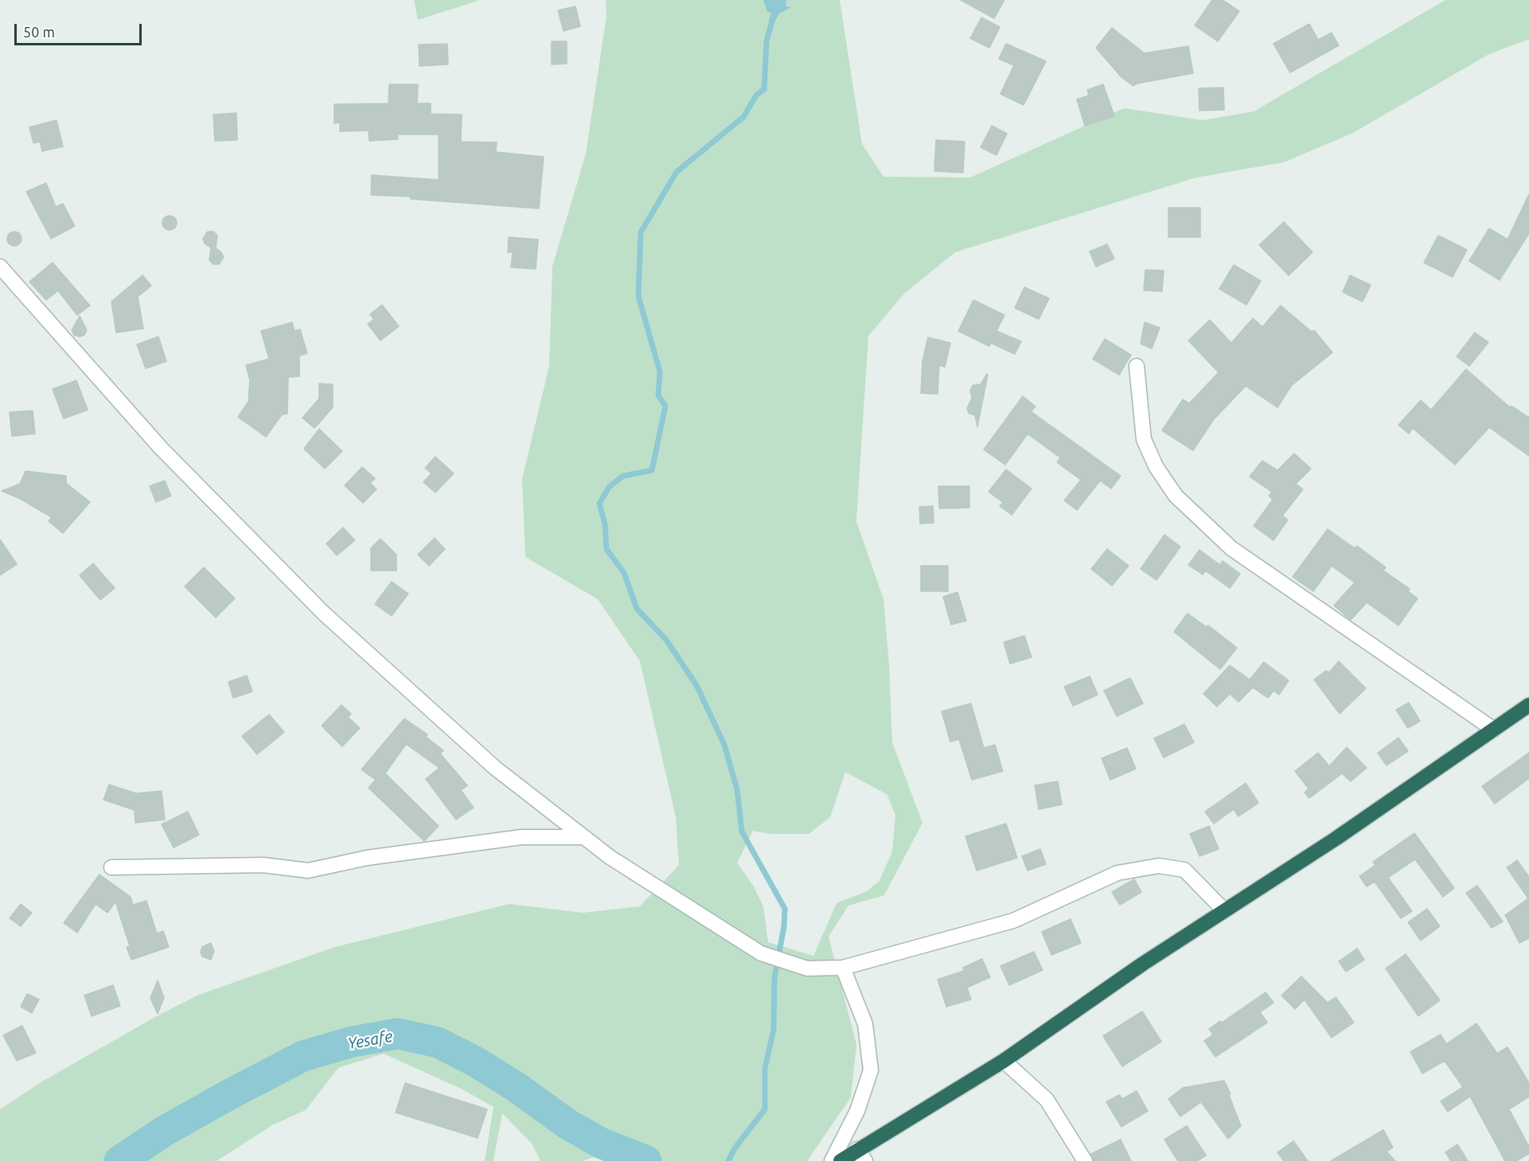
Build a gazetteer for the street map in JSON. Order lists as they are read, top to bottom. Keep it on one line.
{"water":["Yesafe"],"scale_bar":"50 m"}
